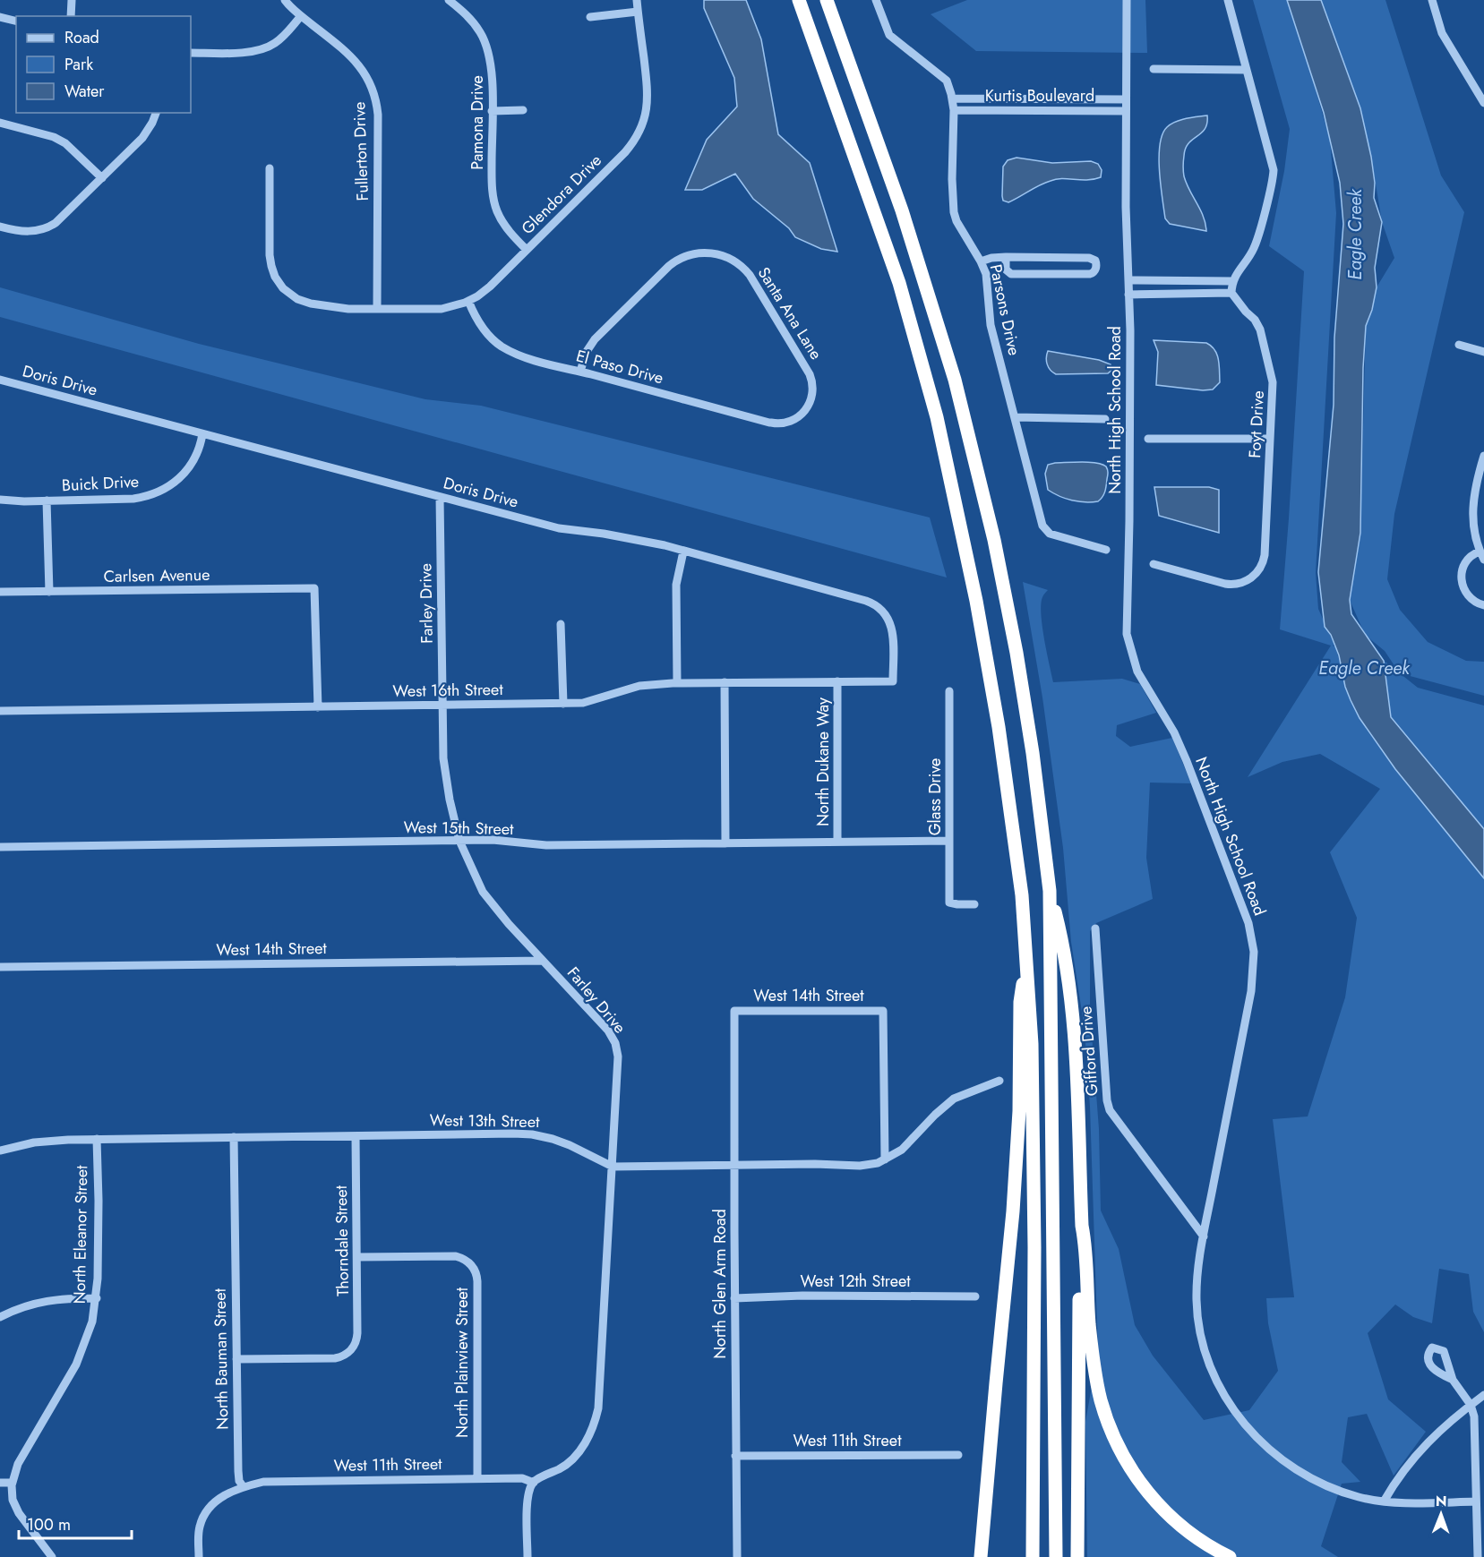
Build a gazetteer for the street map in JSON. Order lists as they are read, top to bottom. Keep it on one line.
{"streets":{"street":["Kurtis Boulevard","Pamona Drive","Fullerton Drive","Glendora Drive","Parsons Drive","Santa Ana Lane","El Paso Drive","Doris Drive","North High School Road","Foyt Drive","Buick Drive","Carlsen Avenue","Farley Drive","West 16th Street","North Dukane Way","Glass Drive","West 15th Street","West 14th Street","Gifford Drive","West 13th Street","North Eleanor Street","Thorndale Street","West 12th Street","North Glen Arm Road","North Bauman Street","North Plainview Street","West 11th Street"]},"crossings":[["Kurtis Boulevard","Parsons Drive"],["Kurtis Boulevard","North High School Road"],["Pamona Drive","Glendora Drive"],["Fullerton Drive","Glendora Drive"],["Glendora Drive","El Paso Drive"],["Santa Ana Lane","El Paso Drive"],["Doris Drive","Buick Drive"],["Doris Drive","Farley Drive"],["Doris Drive","West 16th Street"],["North High School Road","Gifford Drive"],["Carlsen Avenue","West 16th Street"],["Farley Drive","West 16th Street"],["Farley Drive","West 15th Street"],["Farley Drive","West 14th Street"],["Farley Drive","West 13th Street"],["Farley Drive","West 11th Street"],["West 16th Street","North Dukane Way"],["North Dukane Way","West 15th Street"],["Glass Drive","West 15th Street"],["West 14th Street","West 13th Street"],["West 14th Street","North Glen Arm Road"],["West 13th Street","North Eleanor Street"],["West 13th Street","Thorndale Street"],["West 13th Street","North Glen Arm Road"],["West 13th Street","North Bauman Street"],["Thorndale Street","North Bauman Street"],["Thorndale Street","North Plainview Street"],["West 12th Street","North Glen Arm Road"],["North Glen Arm Road","West 11th Street"],["North Bauman Street","West 11th Street"],["North Plainview Street","West 11th Street"]],"water":["Eagle Creek"],"legend":["Road","Park","Water"],"scale_bar":"100 m","north":"top"}
